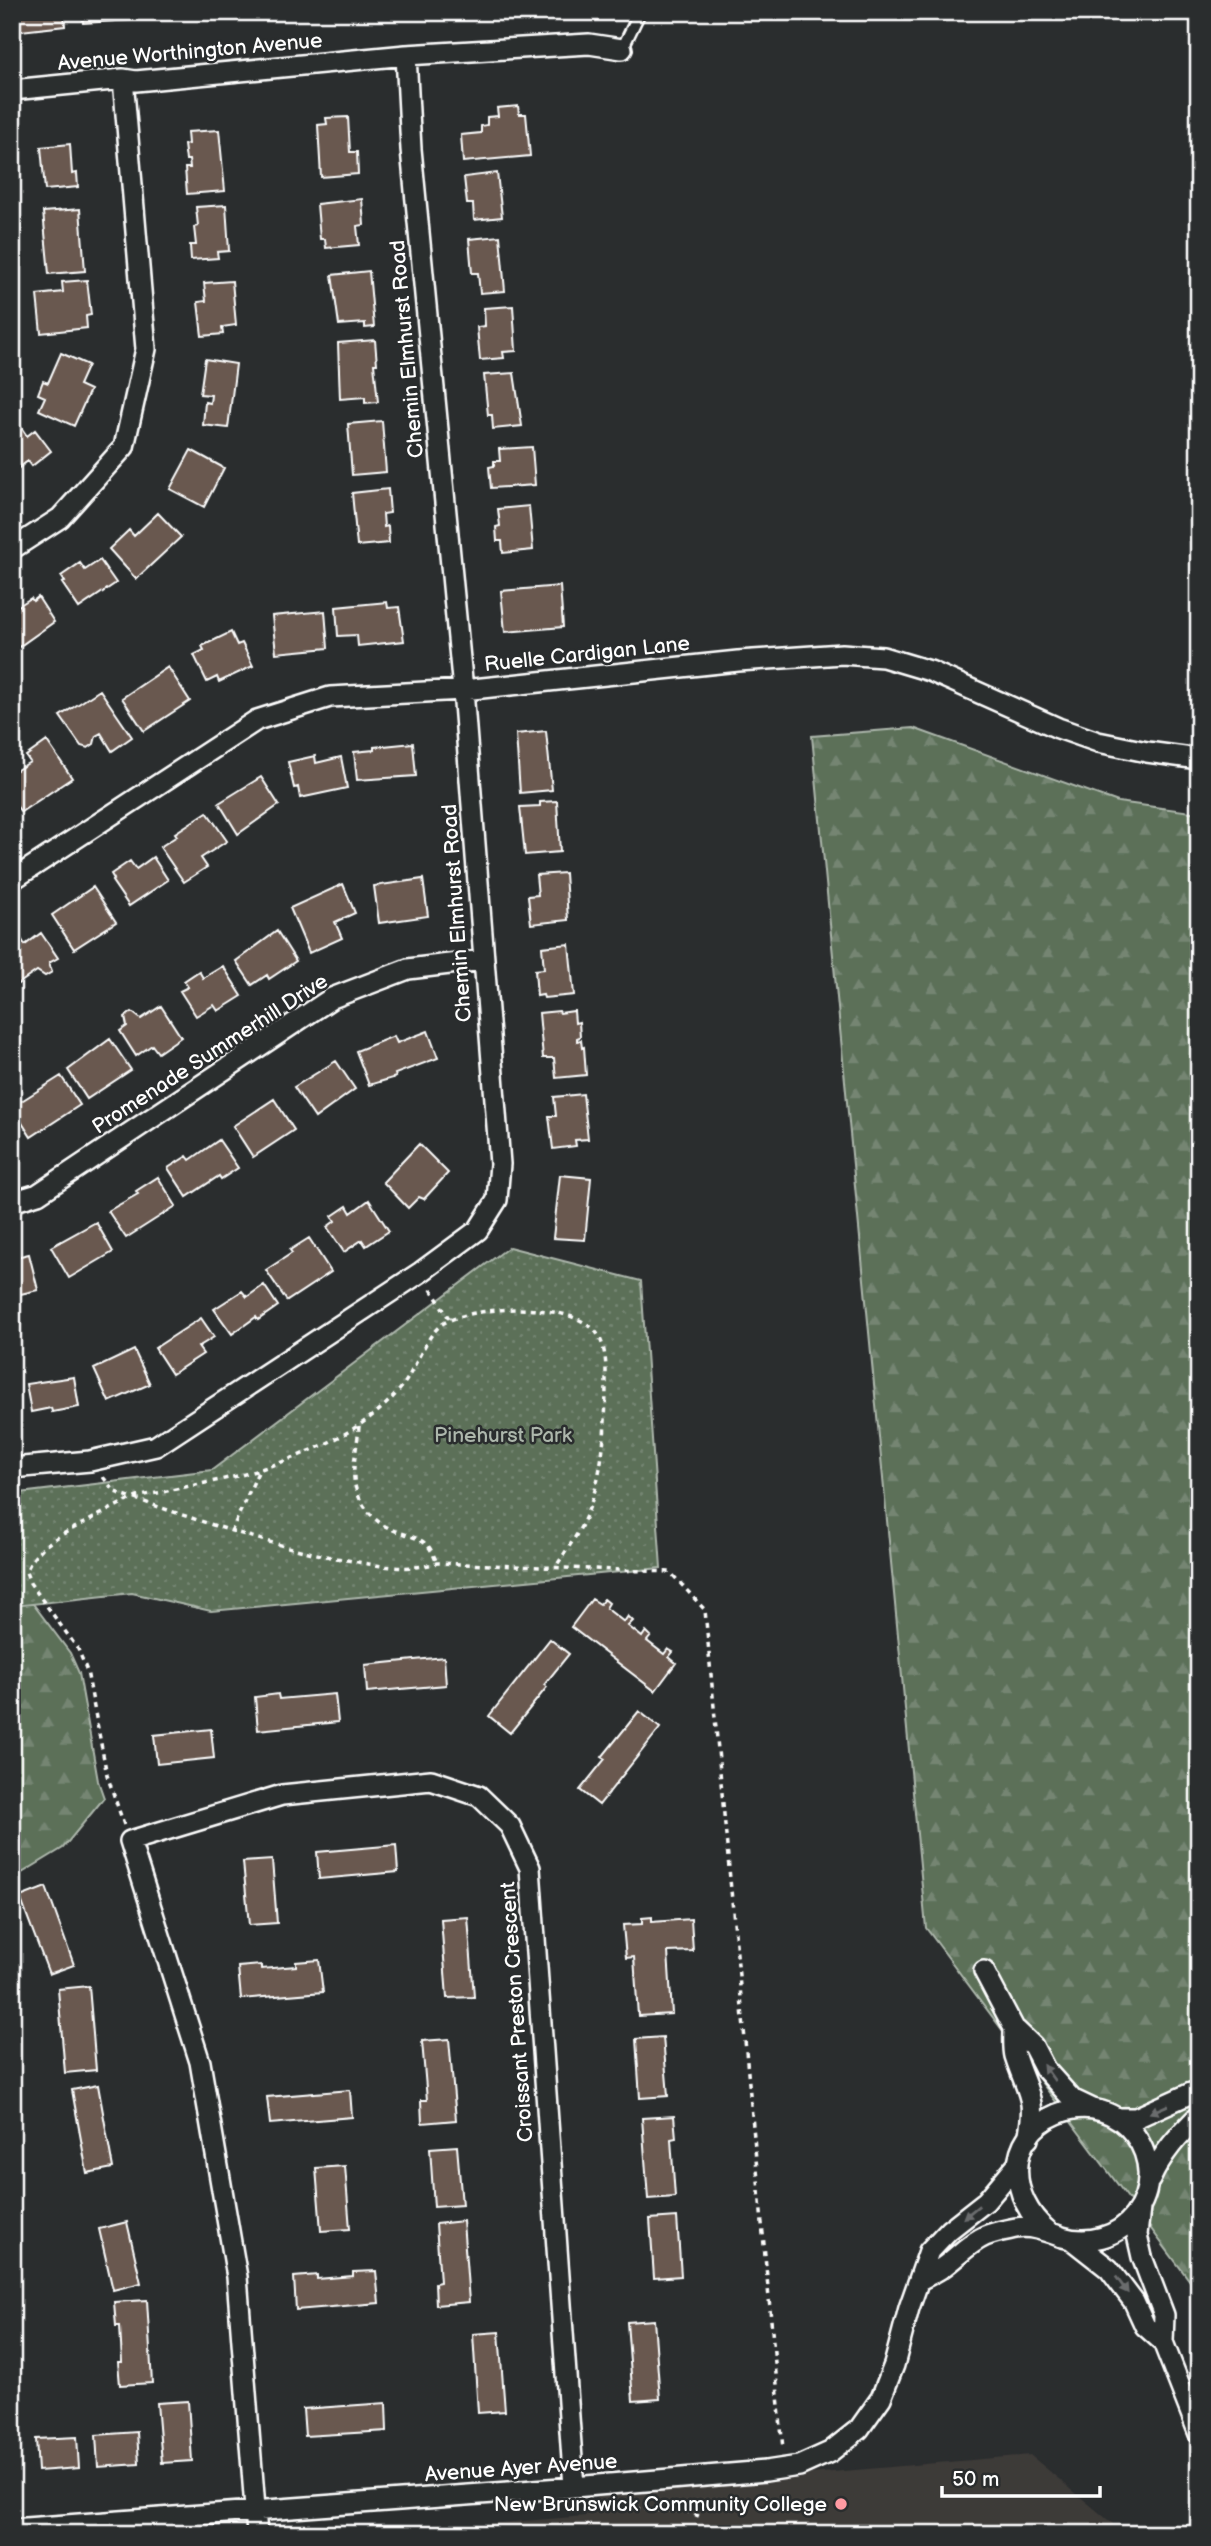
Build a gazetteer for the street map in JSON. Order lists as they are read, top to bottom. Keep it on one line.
{"streets":{"street":["Avenue Worthington Avenue","Chemin Elmhurst Road","Ruelle Cardigan Lane","Promenade Summerhill Drive","Croissant Preston Crescent","Avenue Ayer Avenue"]},"crossings":[["Avenue Worthington Avenue","Chemin Elmhurst Road"],["Chemin Elmhurst Road","Ruelle Cardigan Lane"],["Chemin Elmhurst Road","Promenade Summerhill Drive"],["Croissant Preston Crescent","Avenue Ayer Avenue"]],"parks":["Pinehurst Park"],"places":["New Brunswick Community College"],"scale_bar":"50 m"}
